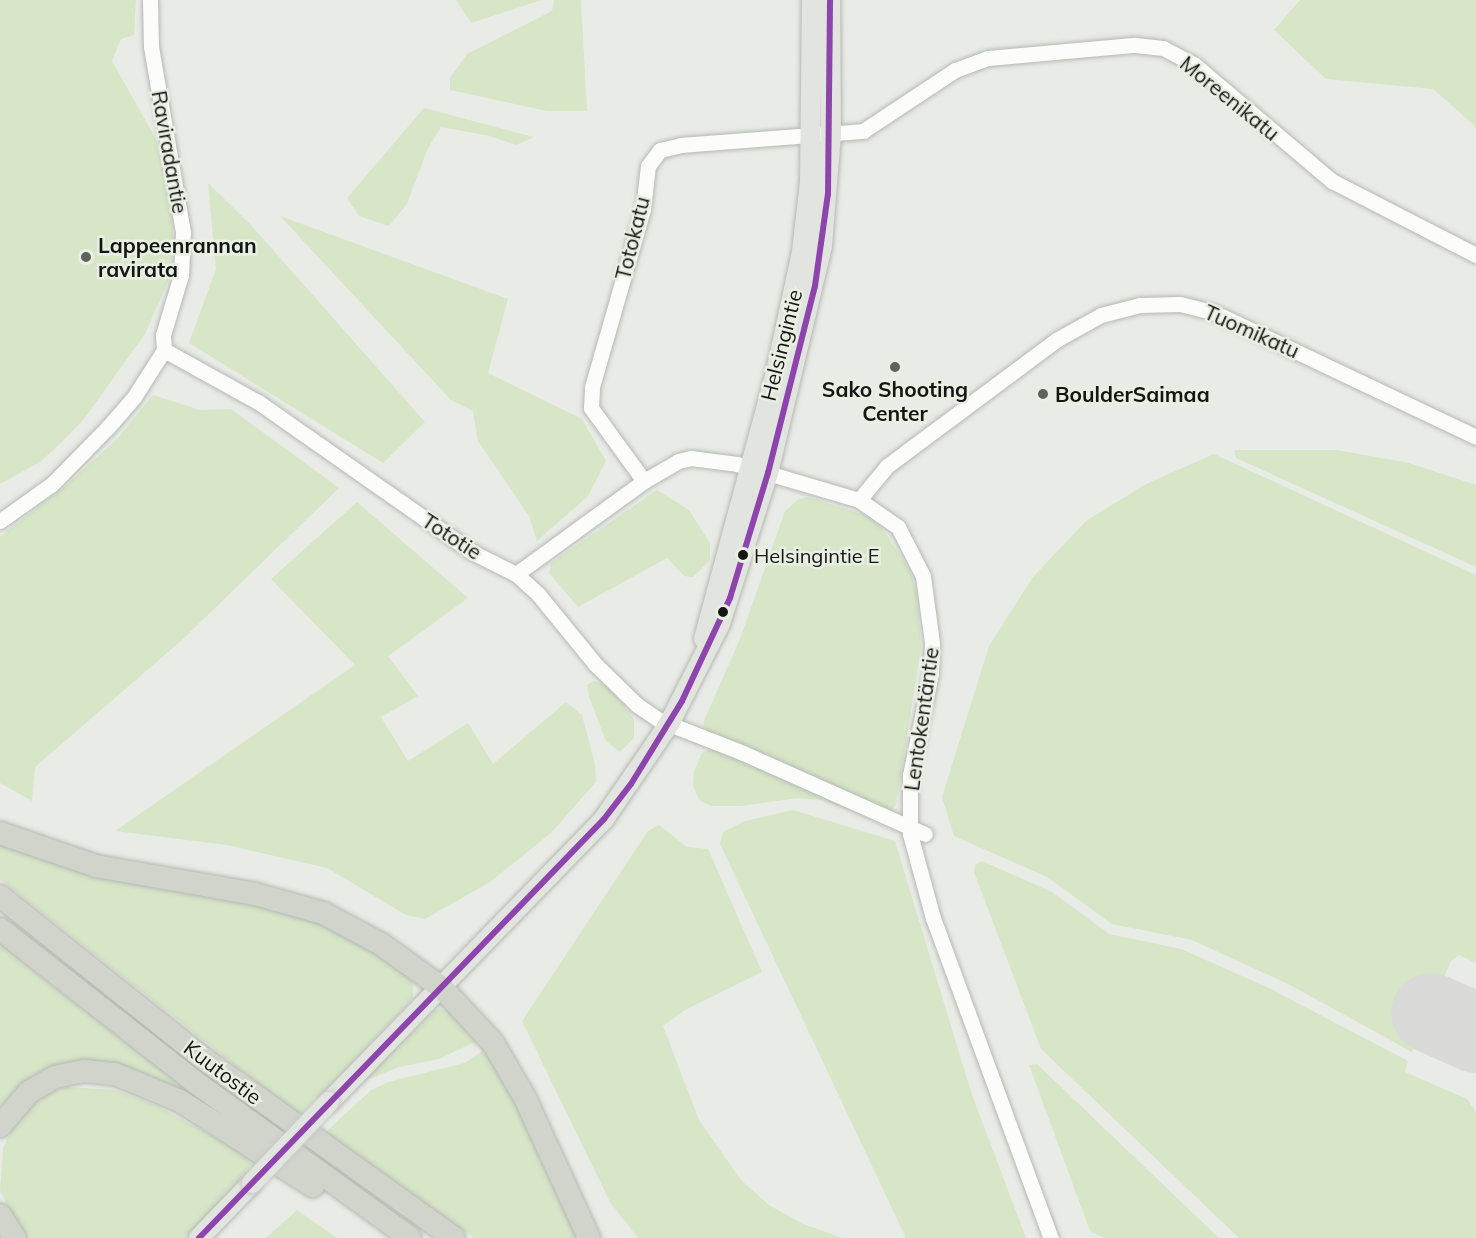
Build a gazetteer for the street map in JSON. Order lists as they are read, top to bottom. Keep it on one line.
{"streets":{"highway":["Kuutostie"],"main road":["Helsingintie"],"street":["Moreenikatu","Raviradantie","Totokatu","Tuomikatu","Tototie","Lentokentäntie"]},"crossings":[["Moreenikatu","Totokatu"],["Moreenikatu","Helsingintie"],["Raviradantie","Tototie"],["Totokatu","Helsingintie"],["Tuomikatu","Lentokentäntie"],["Helsingintie","Tototie"],["Helsingintie","Lentokentäntie"],["Tototie","Lentokentäntie"]],"places":["Lappeenrannan ravirata","Sako Shooting Center","BoulderSaimaa","Helsingintie E"]}
